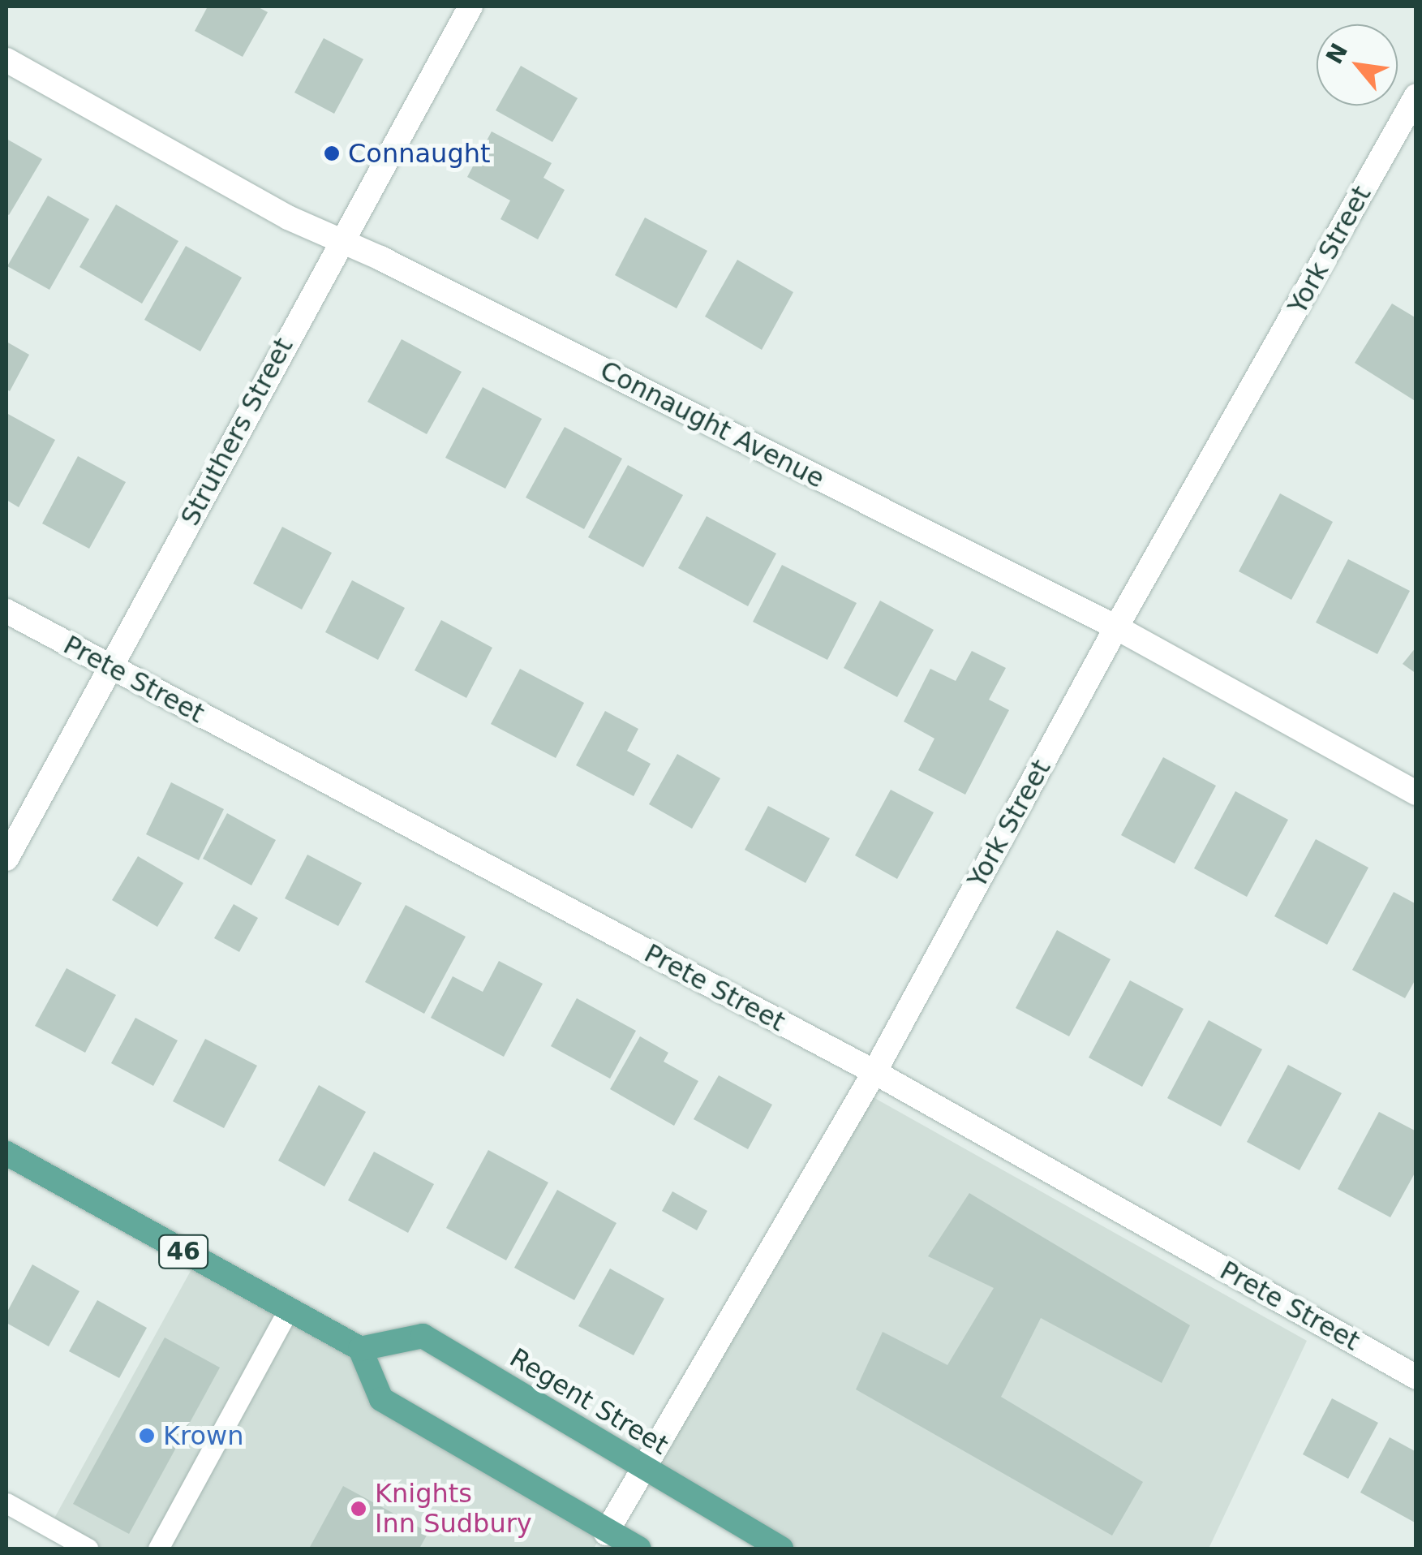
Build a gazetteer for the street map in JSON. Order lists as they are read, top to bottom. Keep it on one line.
{"streets":{"main road":["46","Regent Street"],"street":["York Street","Connaught Avenue","Struthers Street","Prete Street"]},"crossings":[["York Street","Connaught Avenue"],["York Street","Prete Street"],["York Street","Regent Street"],["Connaught Avenue","Struthers Street"],["Struthers Street","Prete Street"],["46","Regent Street"]],"places":["Connaught","Krown","Knights Inn Sudbury"],"north":"top left"}
